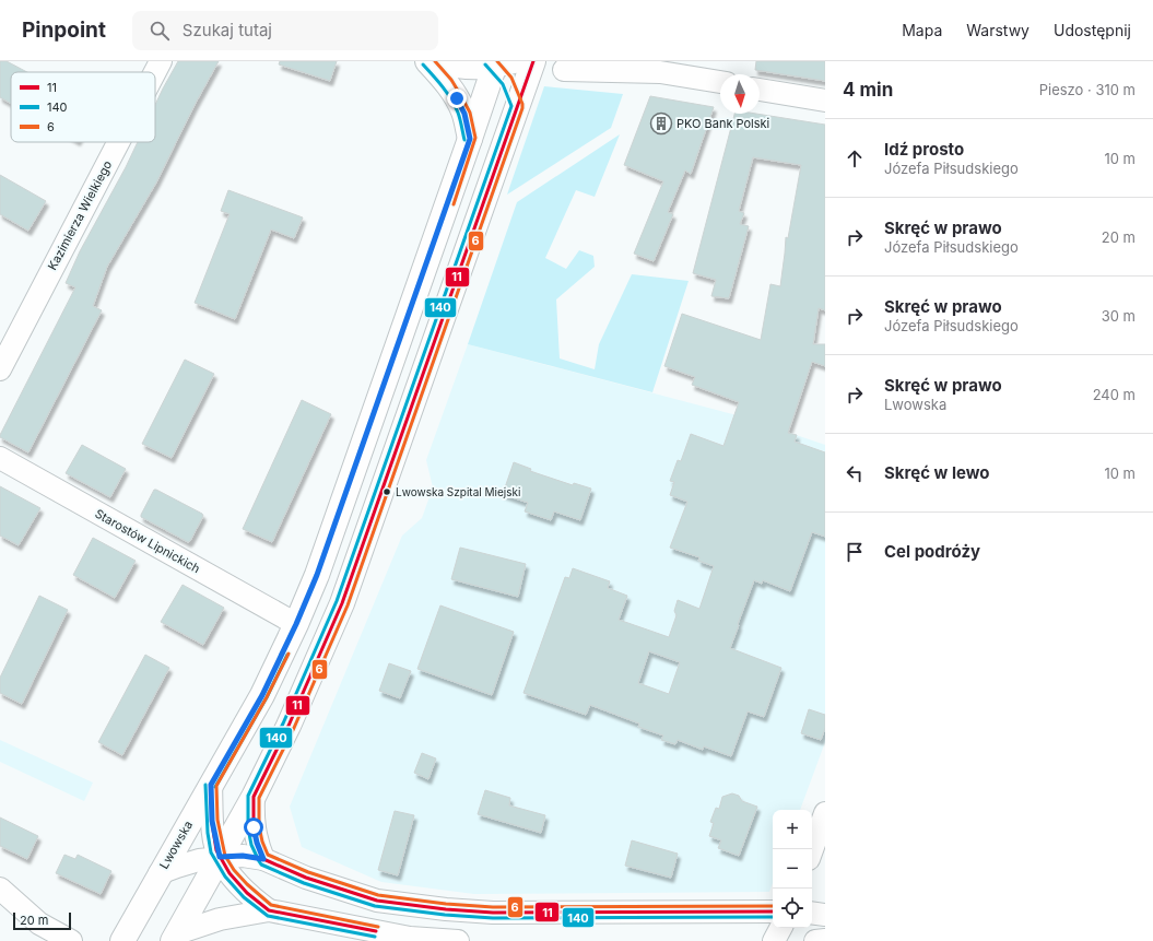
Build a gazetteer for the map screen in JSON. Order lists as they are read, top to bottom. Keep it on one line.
{"streets":{"main road":["Lwowska"],"street":["Kazimierza Wielkiego","Starostów Lipnickich"]},"crossings":[["Starostów Lipnickich","Lwowska"]],"places":{"building":["PKO Bank Polski"],"other":["Lwowska Szpital Miejski"]},"lines":["transit line 11","transit line 6","transit line 140"],"legend":["11","140","6"],"scale_bar":"20 m","north":"bottom","page":{"header":"Pinpoint","search":"Szukaj tutaj","nav":["Mapa","Warstwy","Udostępnij"],"heading":["4 min","Pieszo · 310 m"],"list":[["Idź prosto","Józefa Piłsudskiego","10 m"],["Skręć w prawo","Józefa Piłsudskiego","20 m"],["Skręć w prawo","Józefa Piłsudskiego","30 m"],["Skręć w prawo","Lwowska","240 m"],["Skręć w lewo","10 m"],"Cel podróży"],"map_buttons":["+","−"],"scale":"20 m"}}
